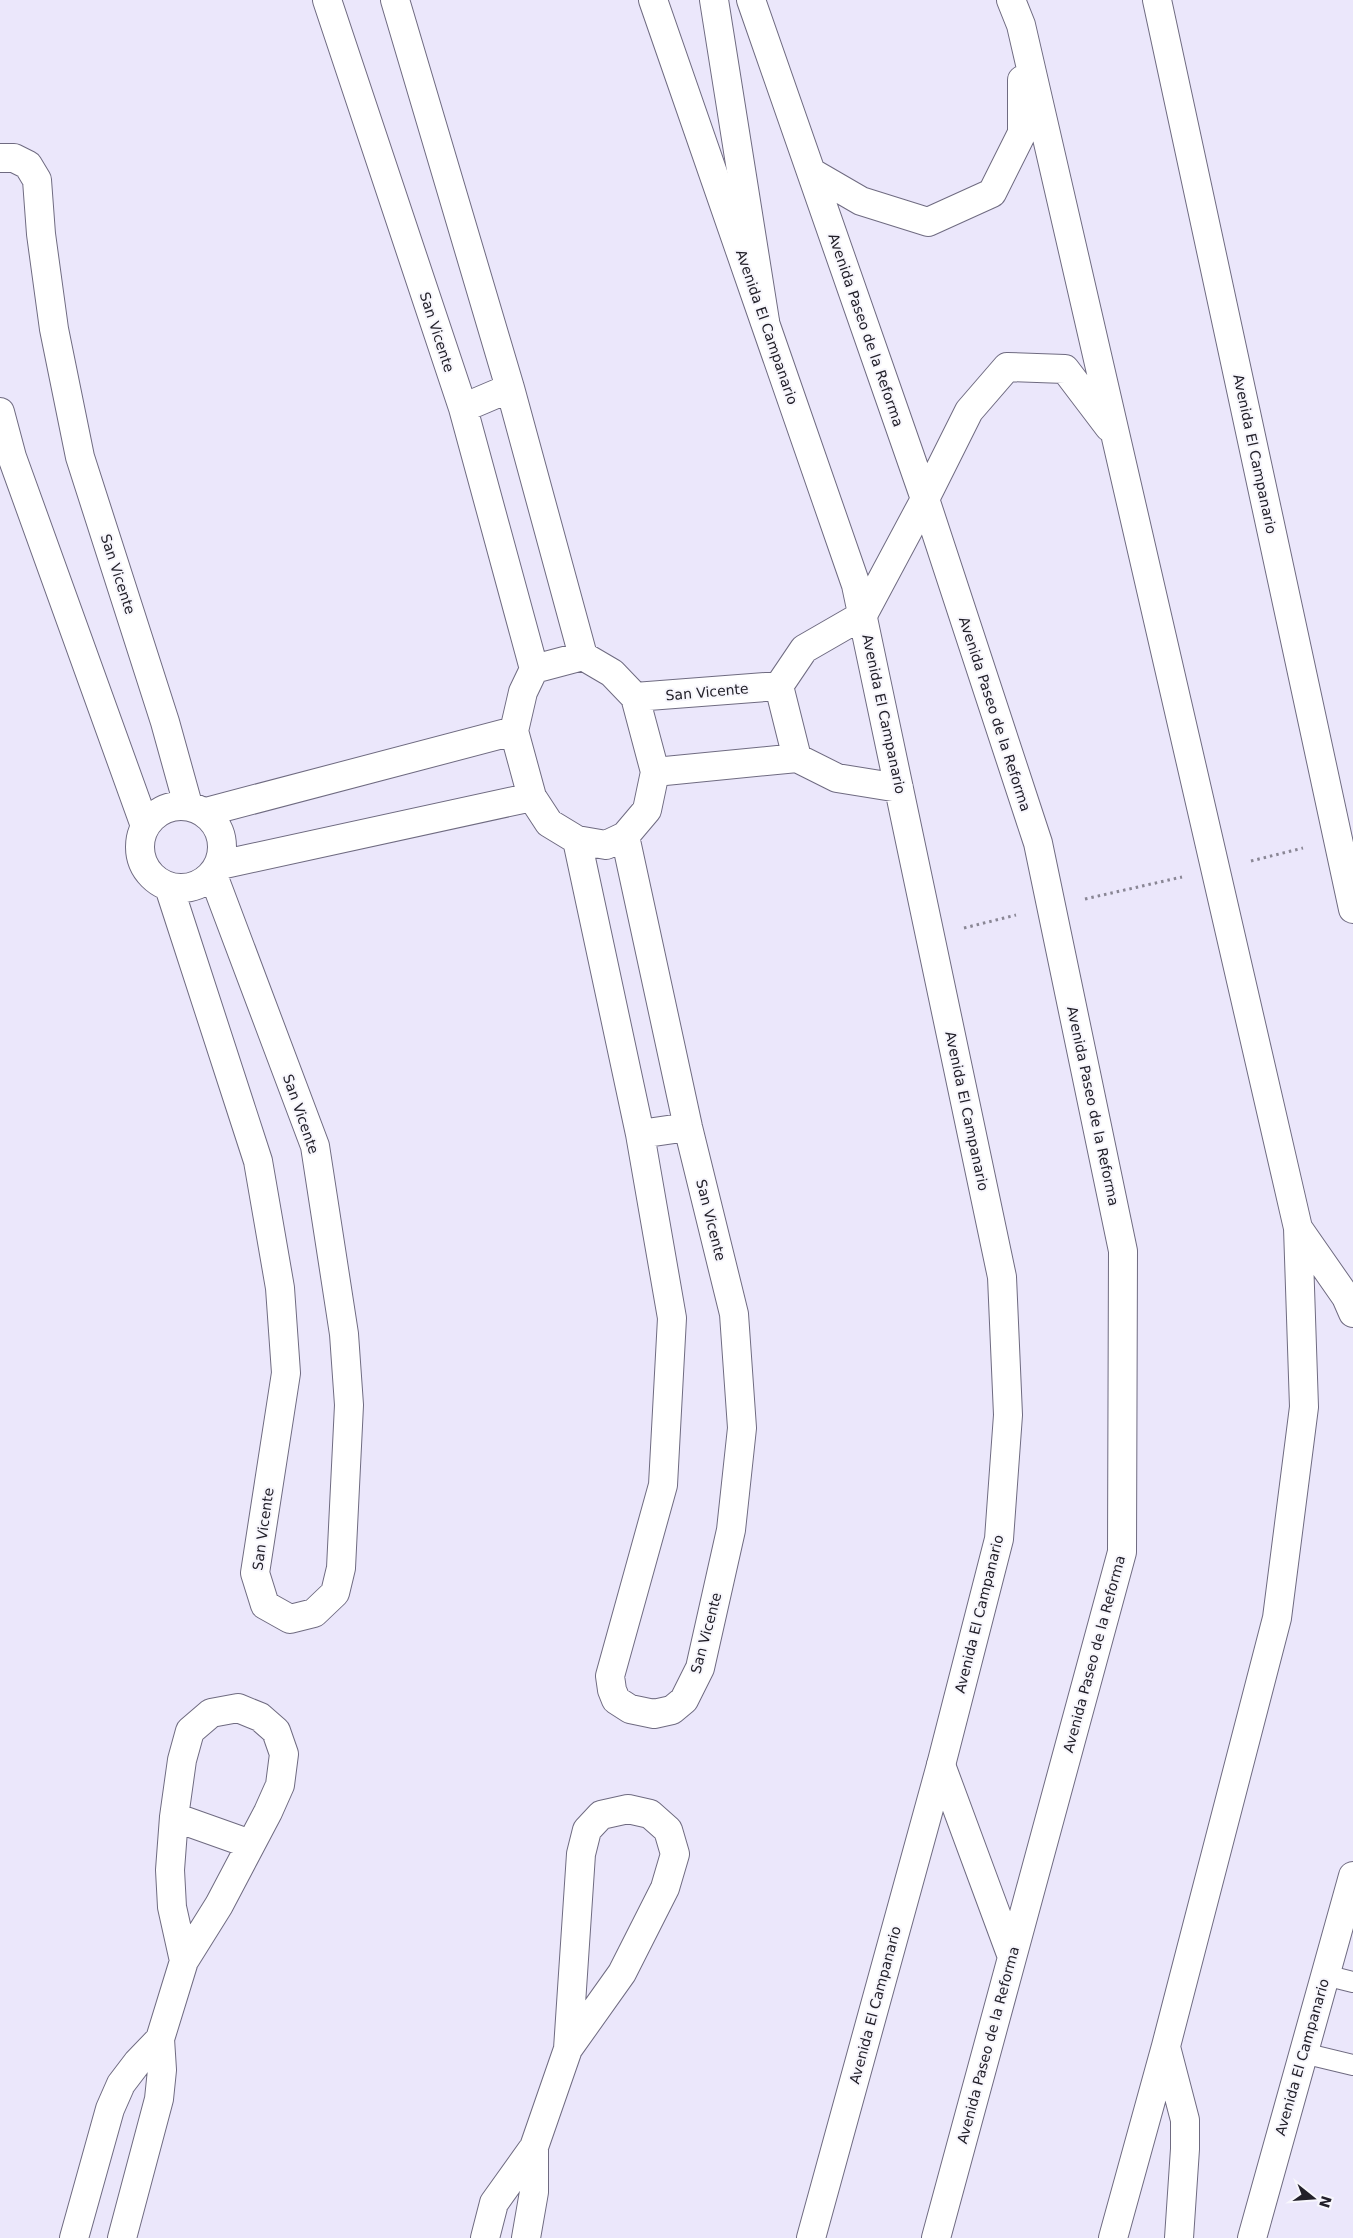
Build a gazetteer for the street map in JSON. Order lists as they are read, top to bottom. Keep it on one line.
{"streets":{"street":["Avenida El Campanario","Avenida Paseo de la Reforma","San Vicente"]},"north":"right"}
